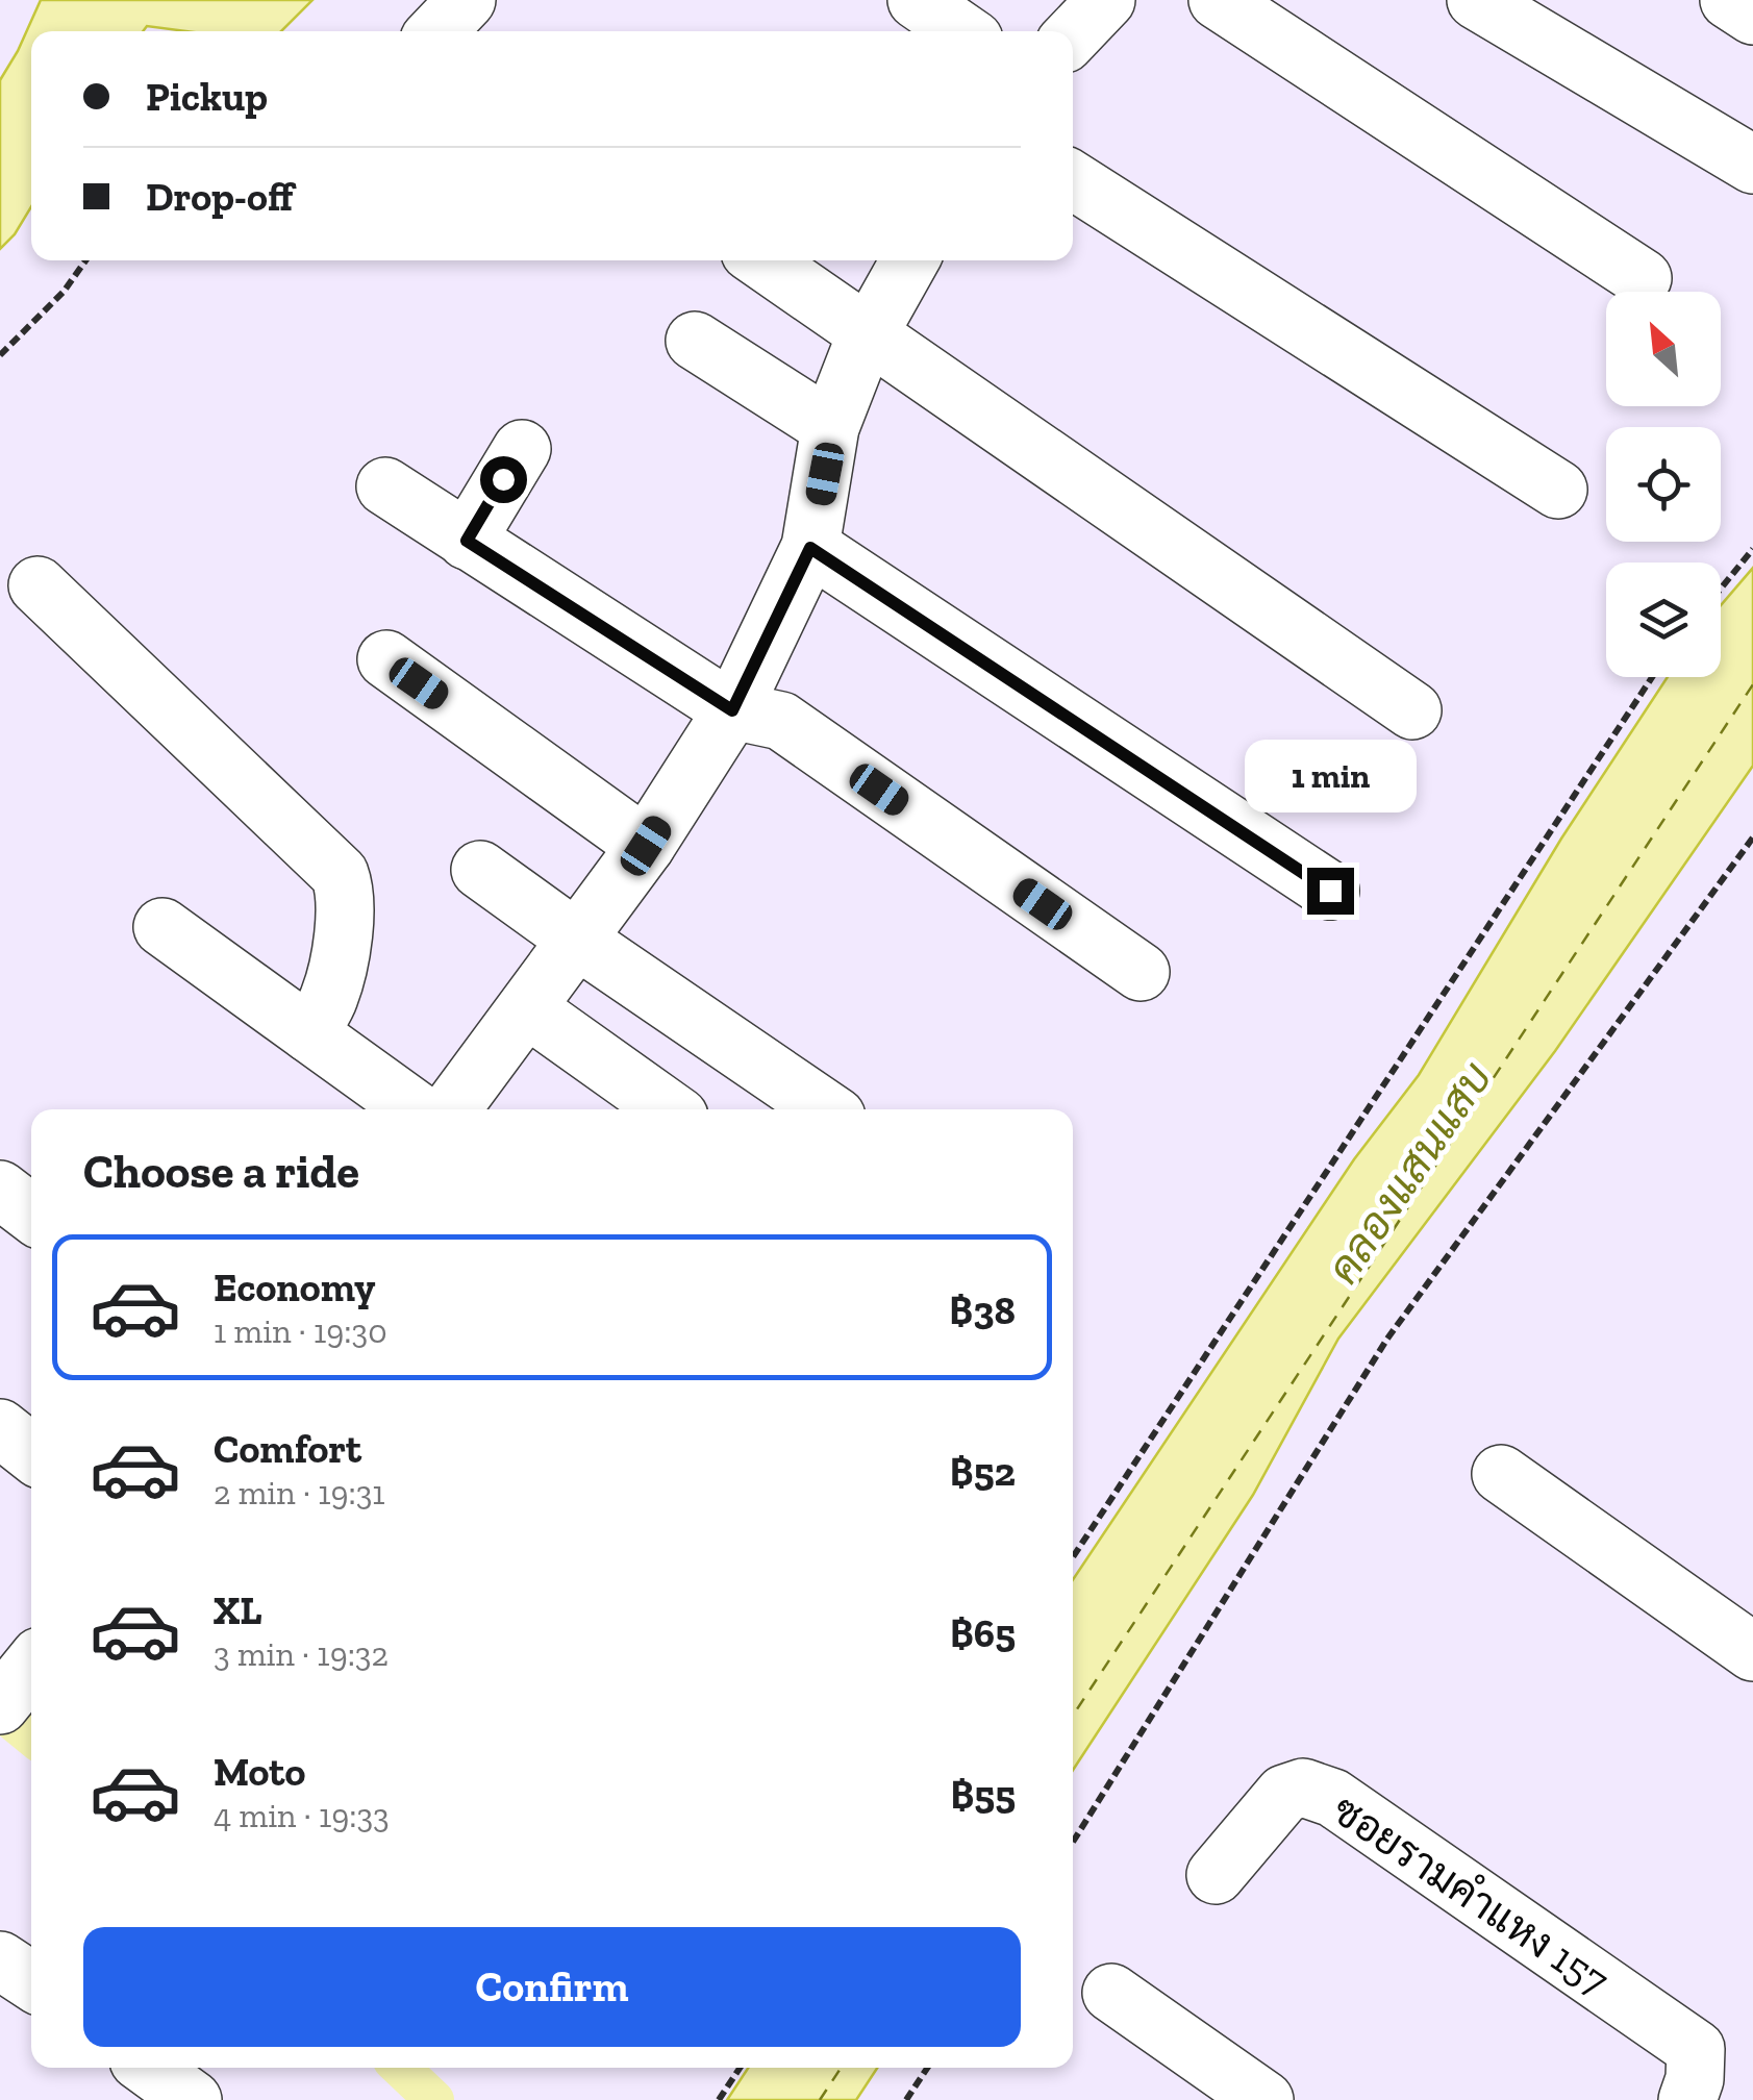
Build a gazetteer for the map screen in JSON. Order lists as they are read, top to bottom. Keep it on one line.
{"streets":{"street":["ซอยรามคำแหง 157"]},"water":["คลองแสนแสบ"],"north":"top left","page":{"banner":["Pickup","Drop-off"],"bubble":"1 min","heading":"Choose a ride","list":[{"name":"Economy","note":"1 min · 19:30","value":"฿38"},{"name":"Comfort","note":"2 min · 19:31","value":"฿52"},{"name":"XL","note":"3 min · 19:32","value":"฿65"},{"name":"Moto","note":"4 min · 19:33","value":"฿55"}],"buttons":"Confirm"}}
